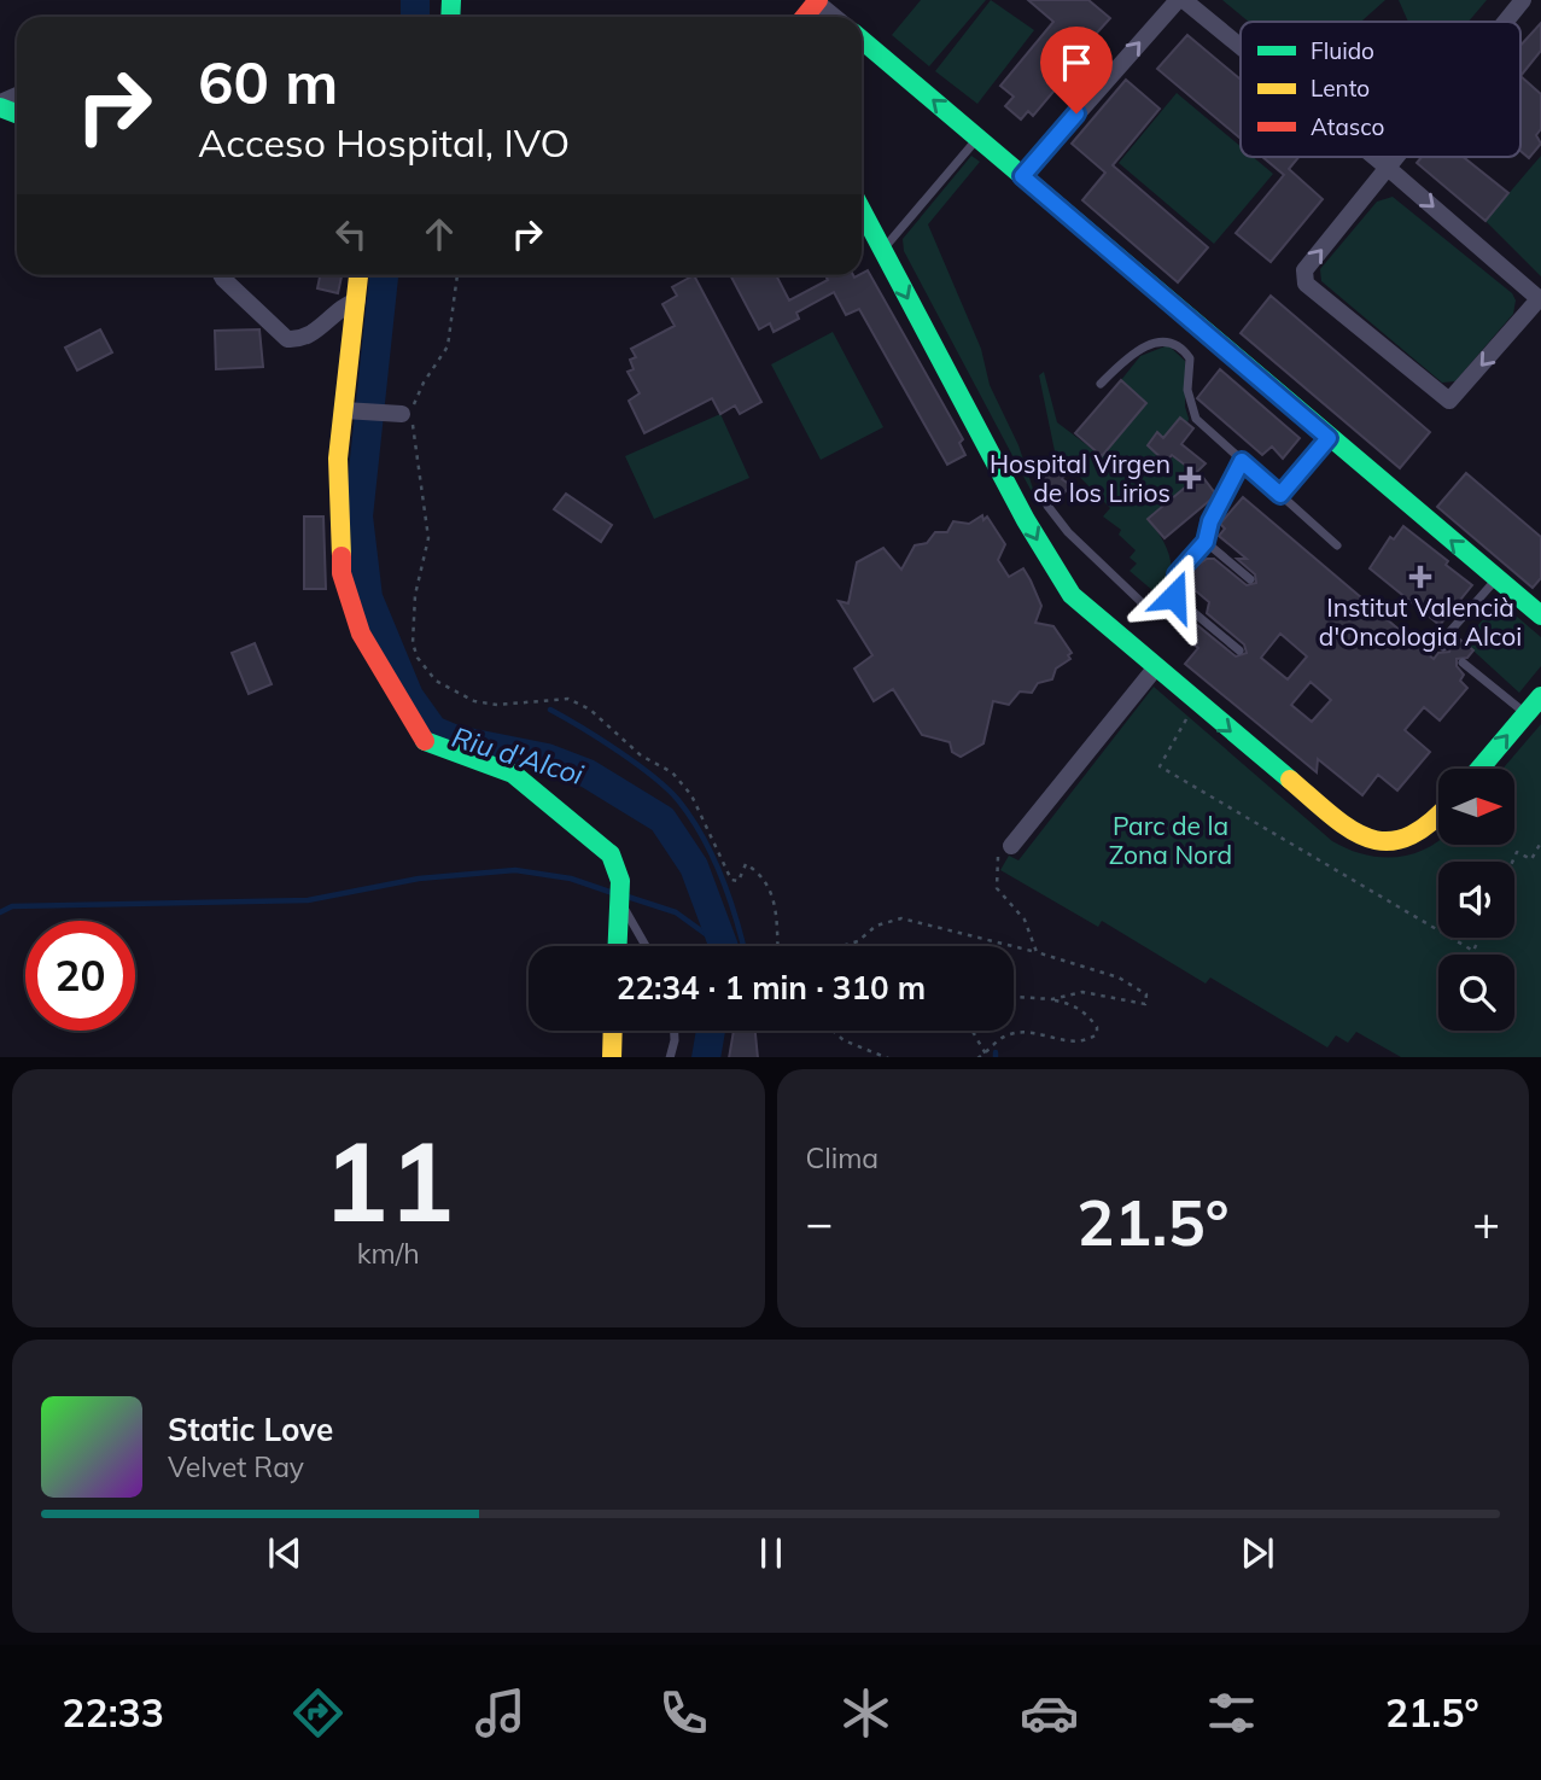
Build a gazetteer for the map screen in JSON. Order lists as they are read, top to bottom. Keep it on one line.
{"water":["Riu d'Alcoi"],"parks":["Parc de la Zona Nord"],"places":{"health":["Hospital Virgen de los Lirios","Institut Valencià d'Oncologia Alcoi"]},"legend":["Fluido","Lento","Atasco"],"north":"right","page":{"turn":["60 m","Acceso Hospital, IVO"],"limit":"20","trip":"22:34 · 1 min · 310 m","tile":[["11","km/h"],"Clima"],"heat":["−","21.5°","+"],"song":["Static Love","Velvet Ray"],"tabs":["22:33","21.5°"]}}
